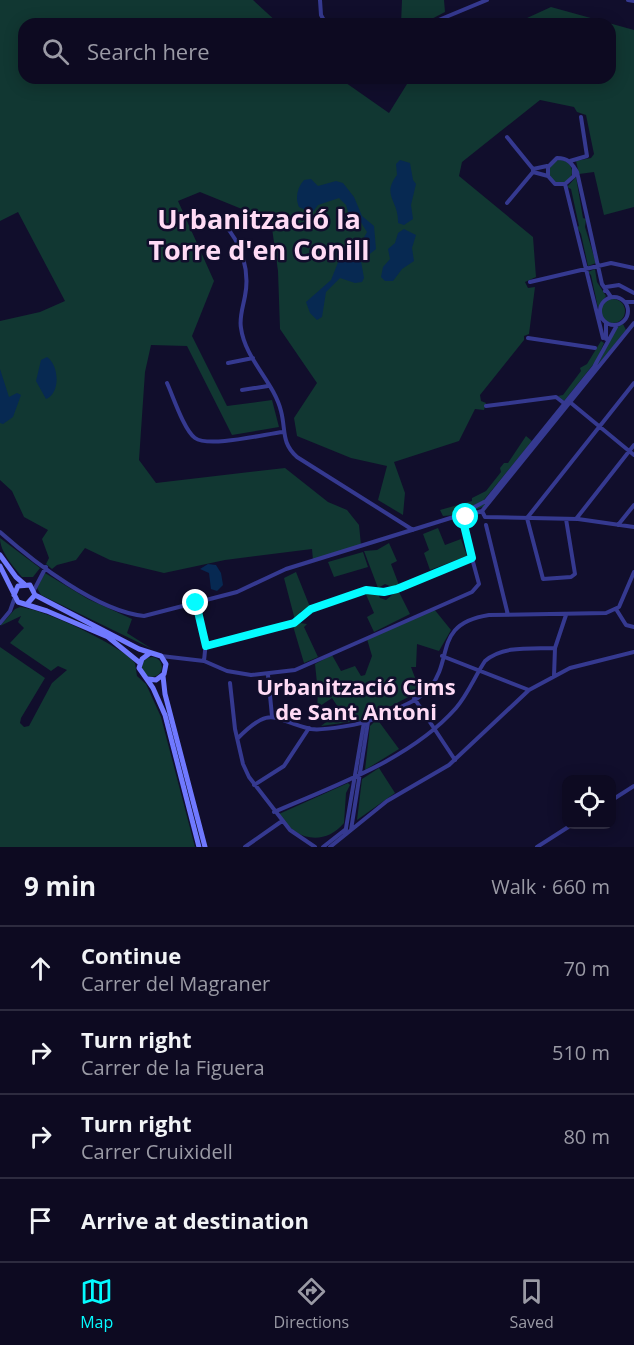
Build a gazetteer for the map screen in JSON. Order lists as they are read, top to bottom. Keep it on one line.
{"districts":["Urbanització la Torre d'en Conill","Urbanització Cims de Sant Antoni"],"page":{"search":"Search here","heading":["9 min","Walk · 660 m"],"list":[["Continue","Carrer del Magraner","70 m"],["Turn right","Carrer de la Figuera","510 m"],["Turn right","Carrer Cruixidell","80 m"],"Arrive at destination"],"nav":["Map","Directions","Saved"]}}
